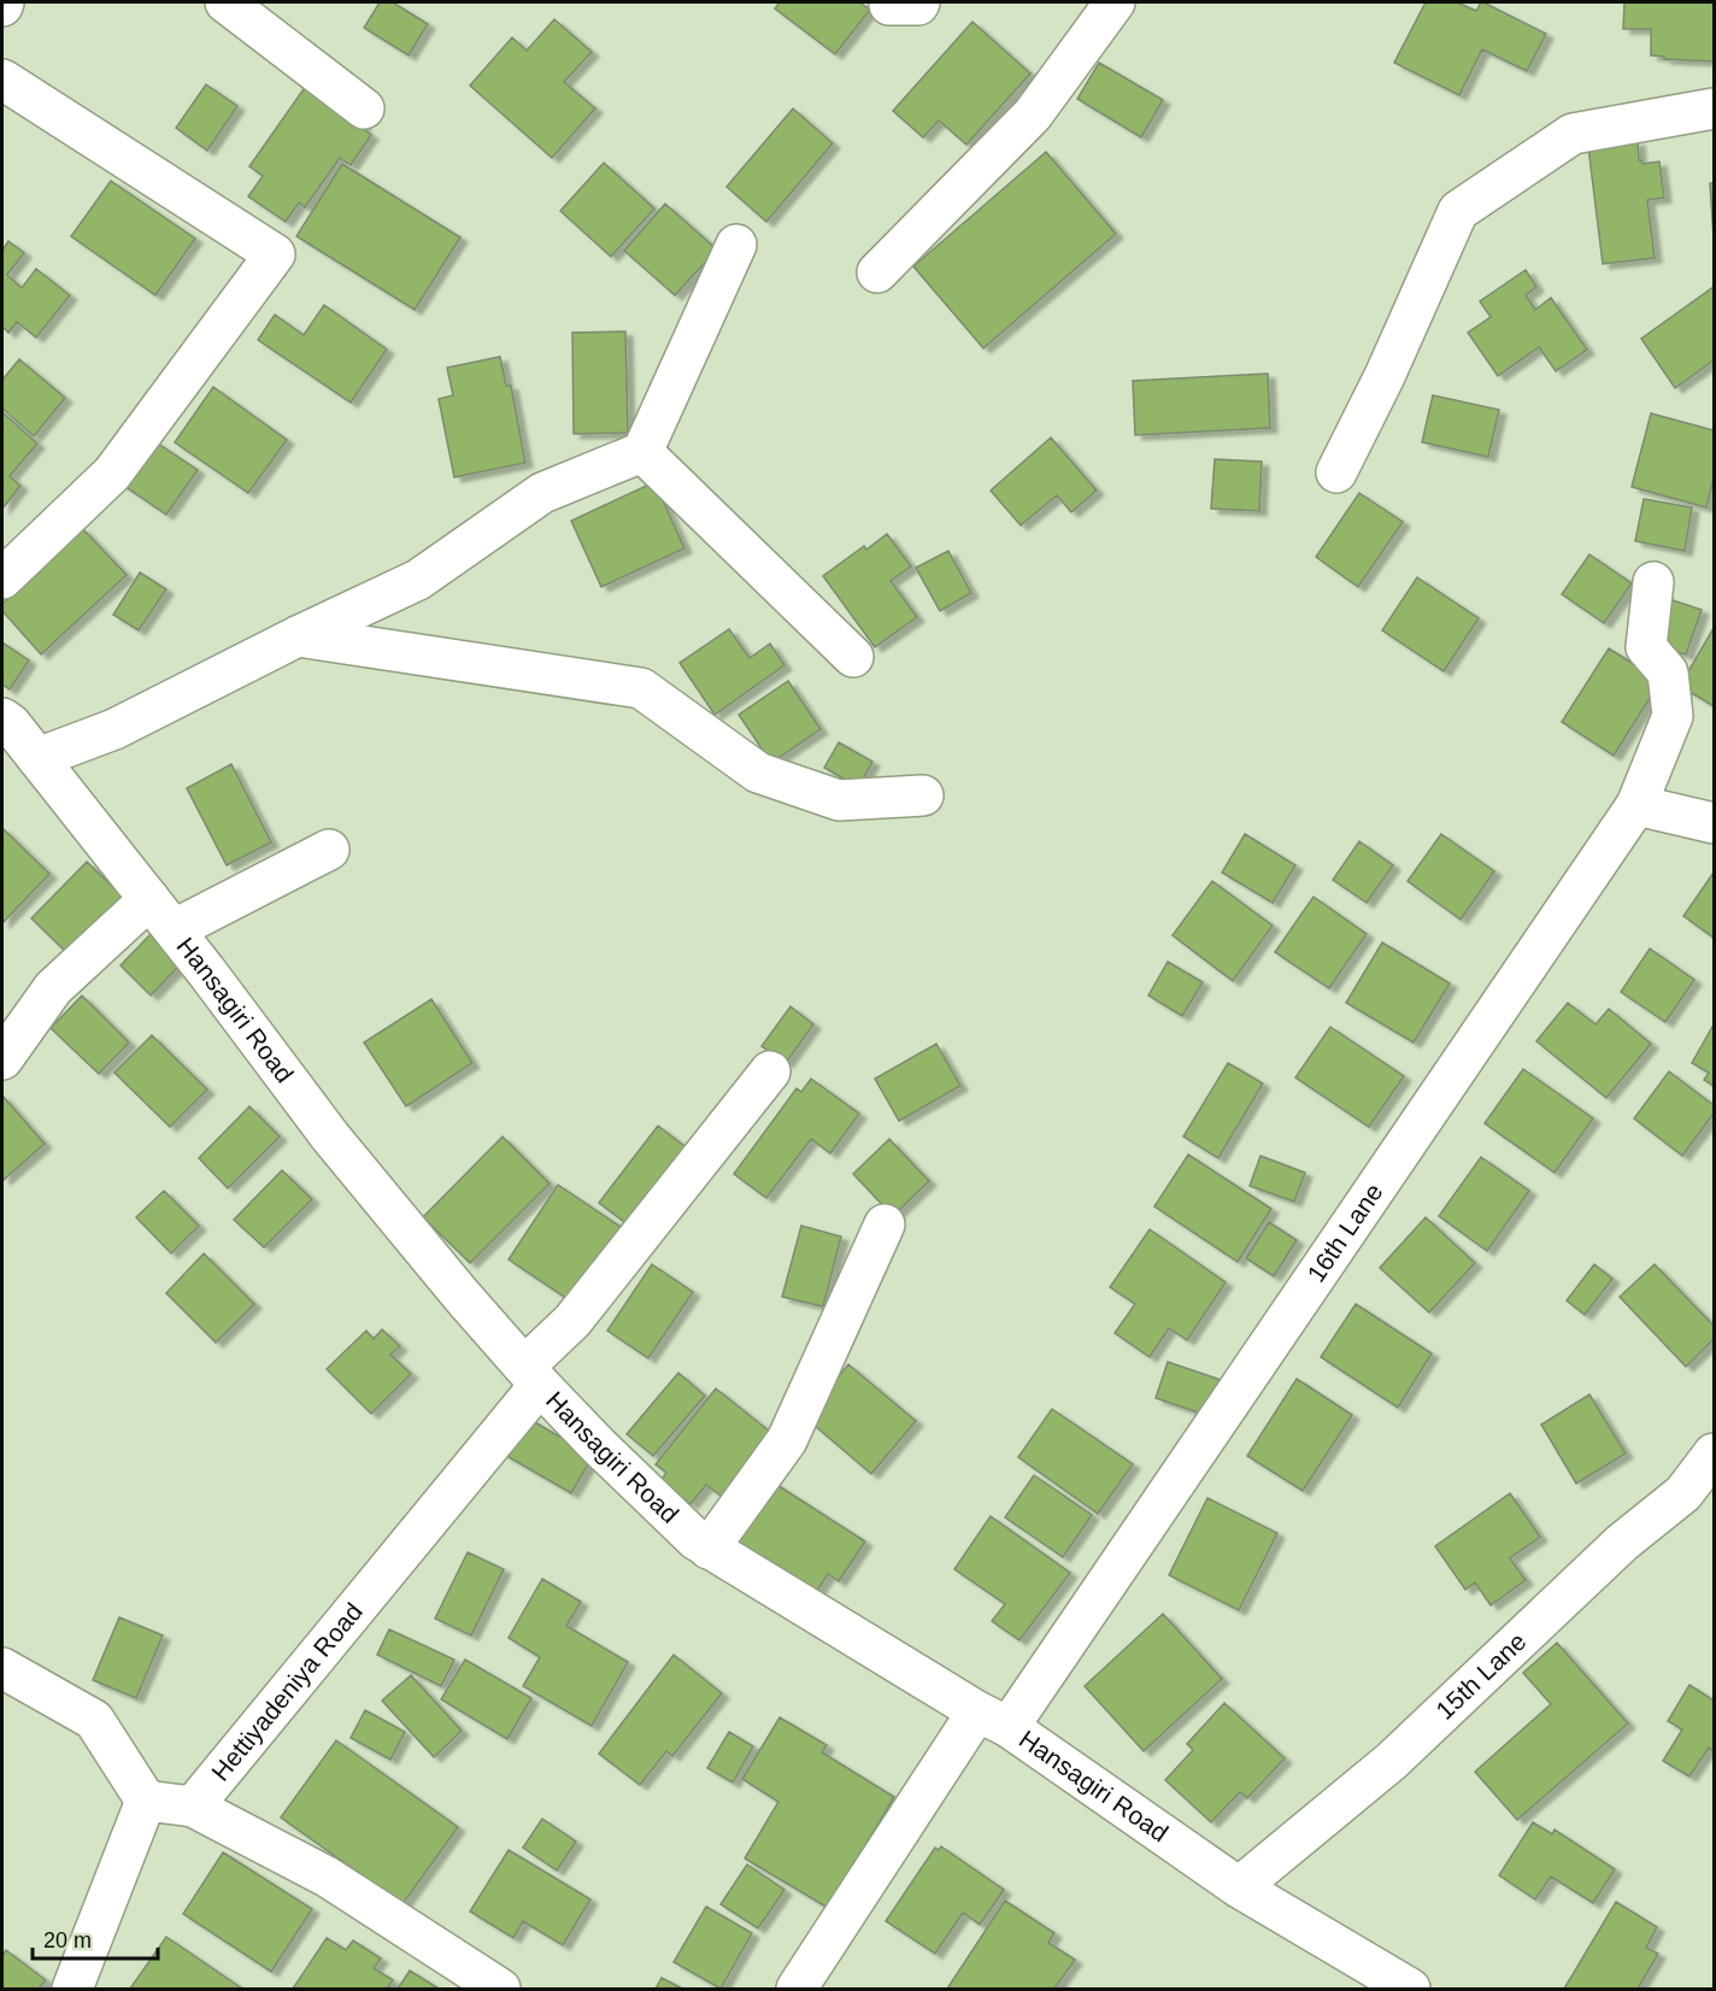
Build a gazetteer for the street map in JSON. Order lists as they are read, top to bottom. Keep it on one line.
{"streets":{"street":["Hansagiri Road","16th Lane","15th Lane","Hettiyadeniya Road"]},"crossings":[["Hansagiri Road","16th Lane"],["Hansagiri Road","15th Lane"],["Hansagiri Road","Hettiyadeniya Road"]],"scale_bar":"20 m"}
